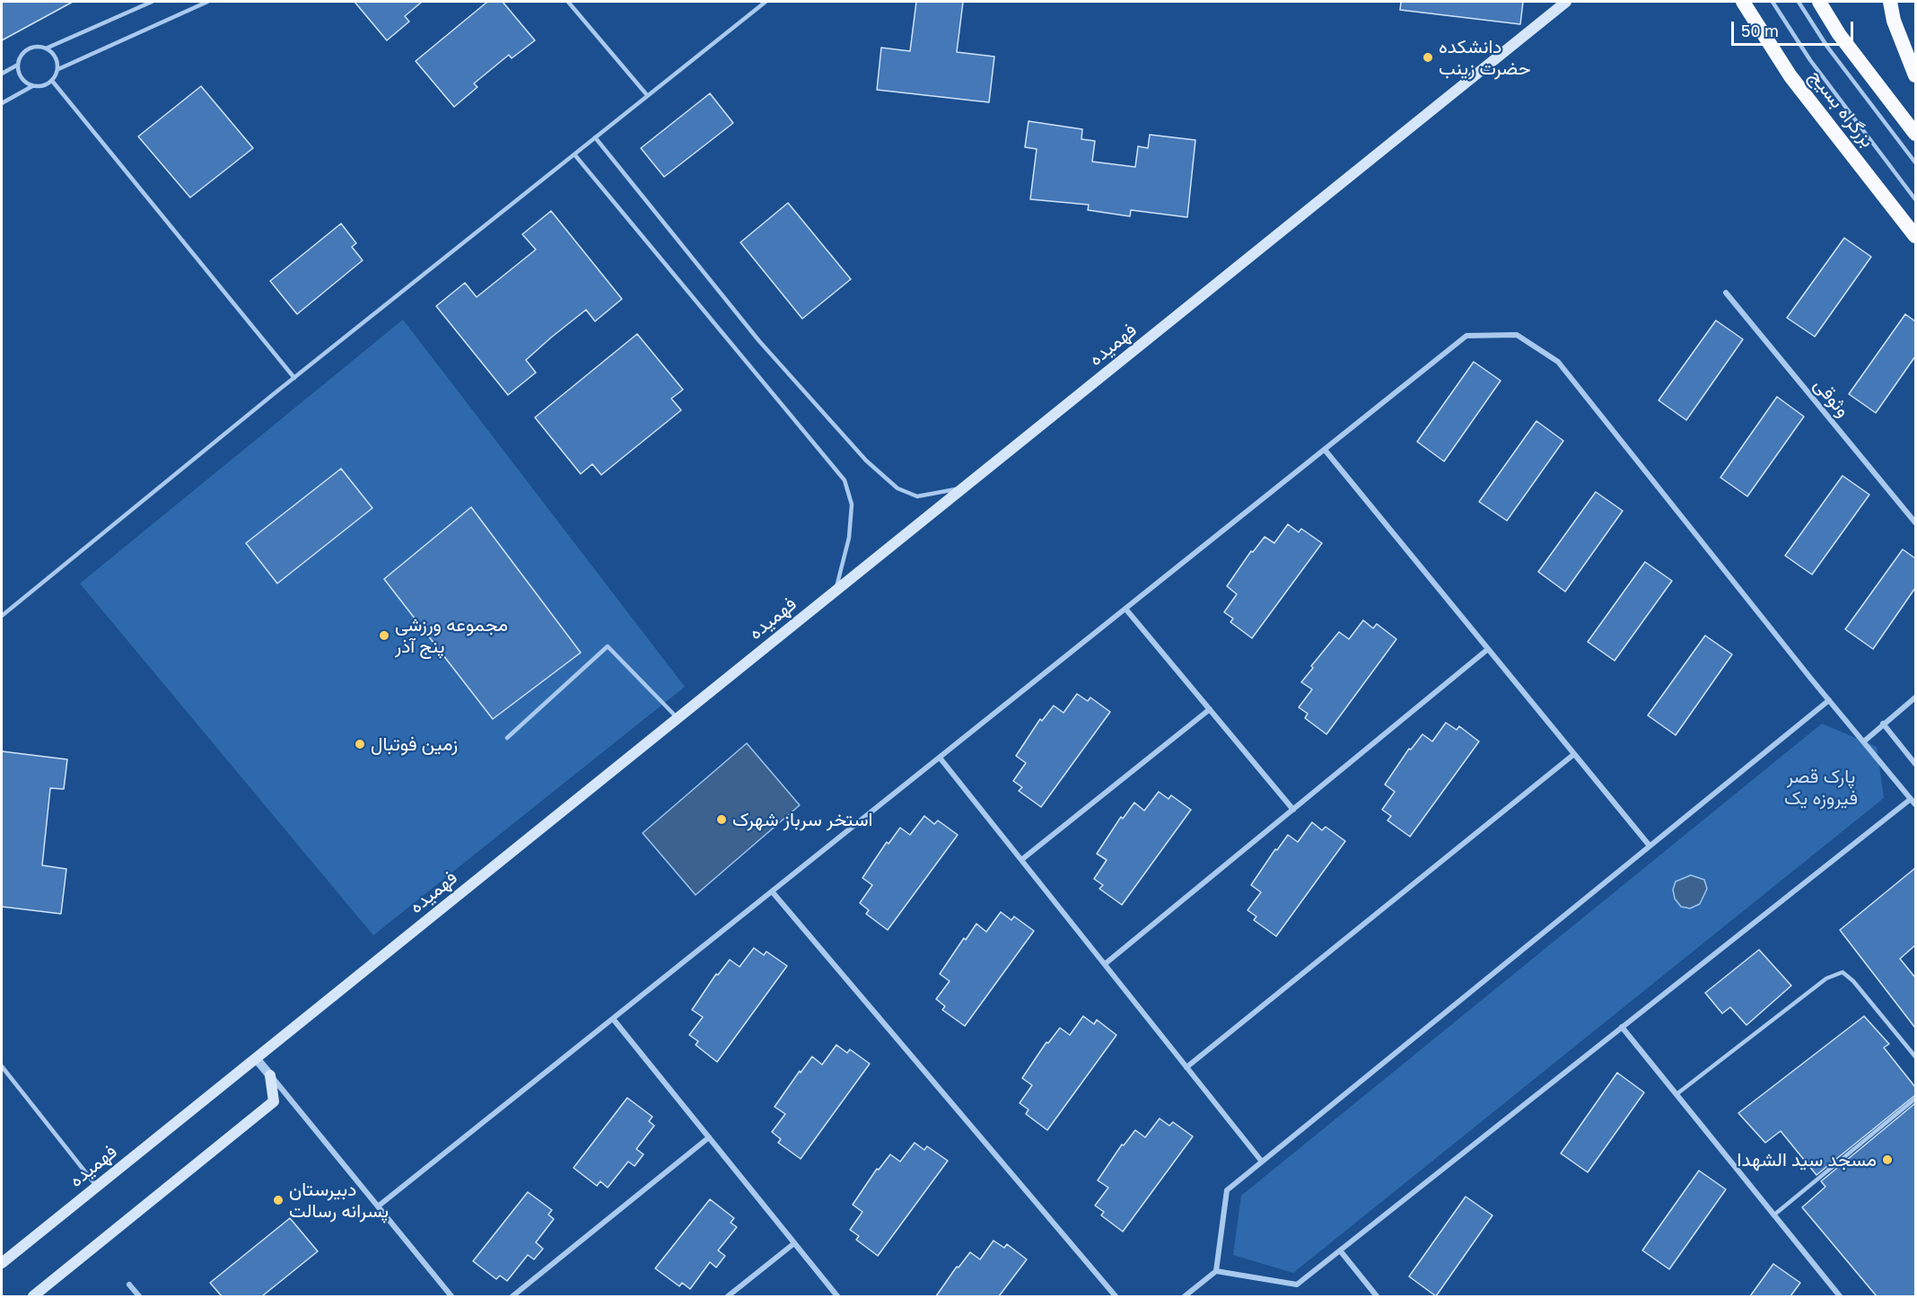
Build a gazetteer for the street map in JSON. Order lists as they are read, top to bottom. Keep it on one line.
{"streets":{"highway":["بزرگراه بسیج"],"main road":["فهمیده"],"street":["وثوقی"]},"parks":["پارک قصر فیروزه یک"],"places":["دانشکده حضرت زینب","مجموعه ورزشی پنج آذر","زمین فوتبال","استخر سرباز شهرک","مسجد سید الشهدا","دبیرستان پسرانه رسالت"],"scale_bar":"50 m"}
